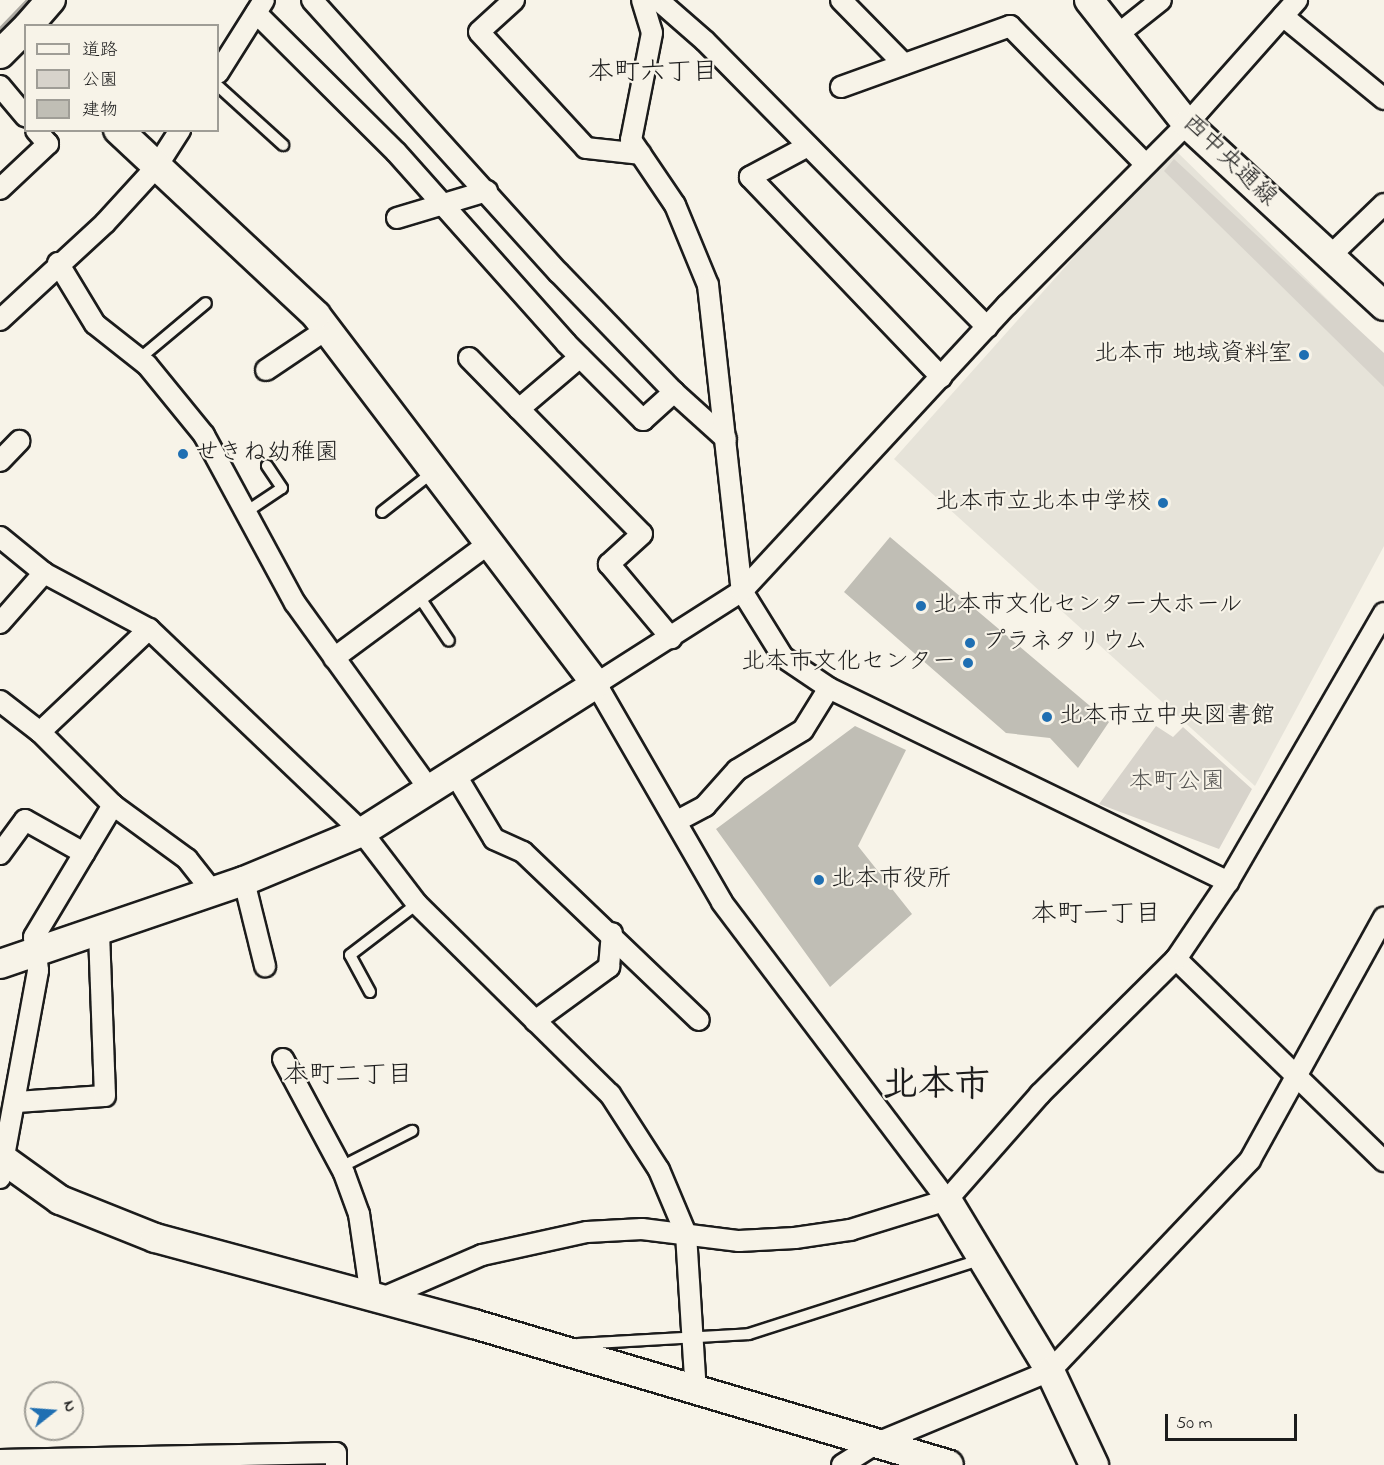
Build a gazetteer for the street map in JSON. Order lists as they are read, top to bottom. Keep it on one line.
{"streets":{"street":["西中央通線"]},"districts":["本町六丁目","本町一丁目","本町二丁目","北本市"],"parks":["本町公園"],"places":["北本市 地域資料室","せきね幼稚園","北本市立北本中学校","北本市文化センター大ホール","プラネタリウム","北本市文化センター","北本市立中央図書館","北本市役所"],"legend":["道路","公園","建物"],"scale_bar":"50 m","north":"right"}
